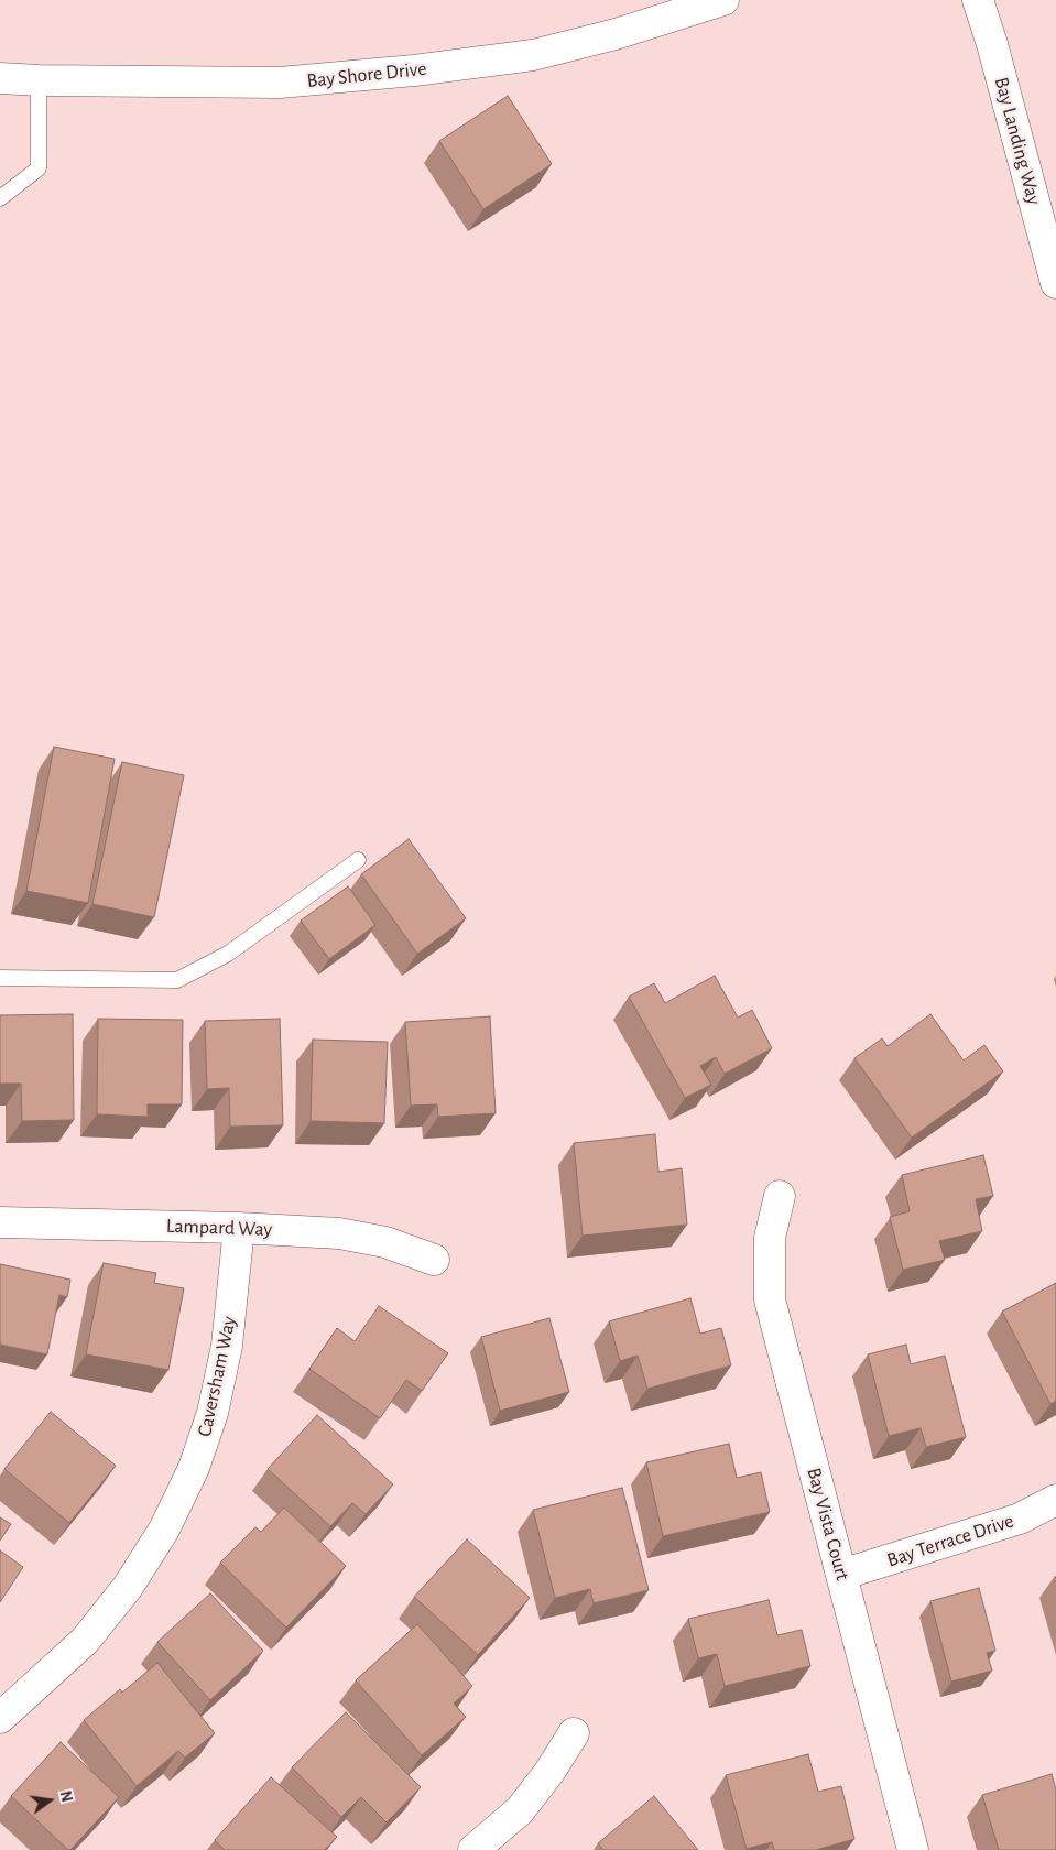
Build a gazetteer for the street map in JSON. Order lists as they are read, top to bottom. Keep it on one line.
{"streets":{"street":["Bay Shore Drive","Bay Landing Way","Lampard Way","Caversham Way","Bay Vista Court","Bay Terrace Drive"]},"crossings":[["Lampard Way","Caversham Way"],["Bay Vista Court","Bay Terrace Drive"]],"north":"right"}
